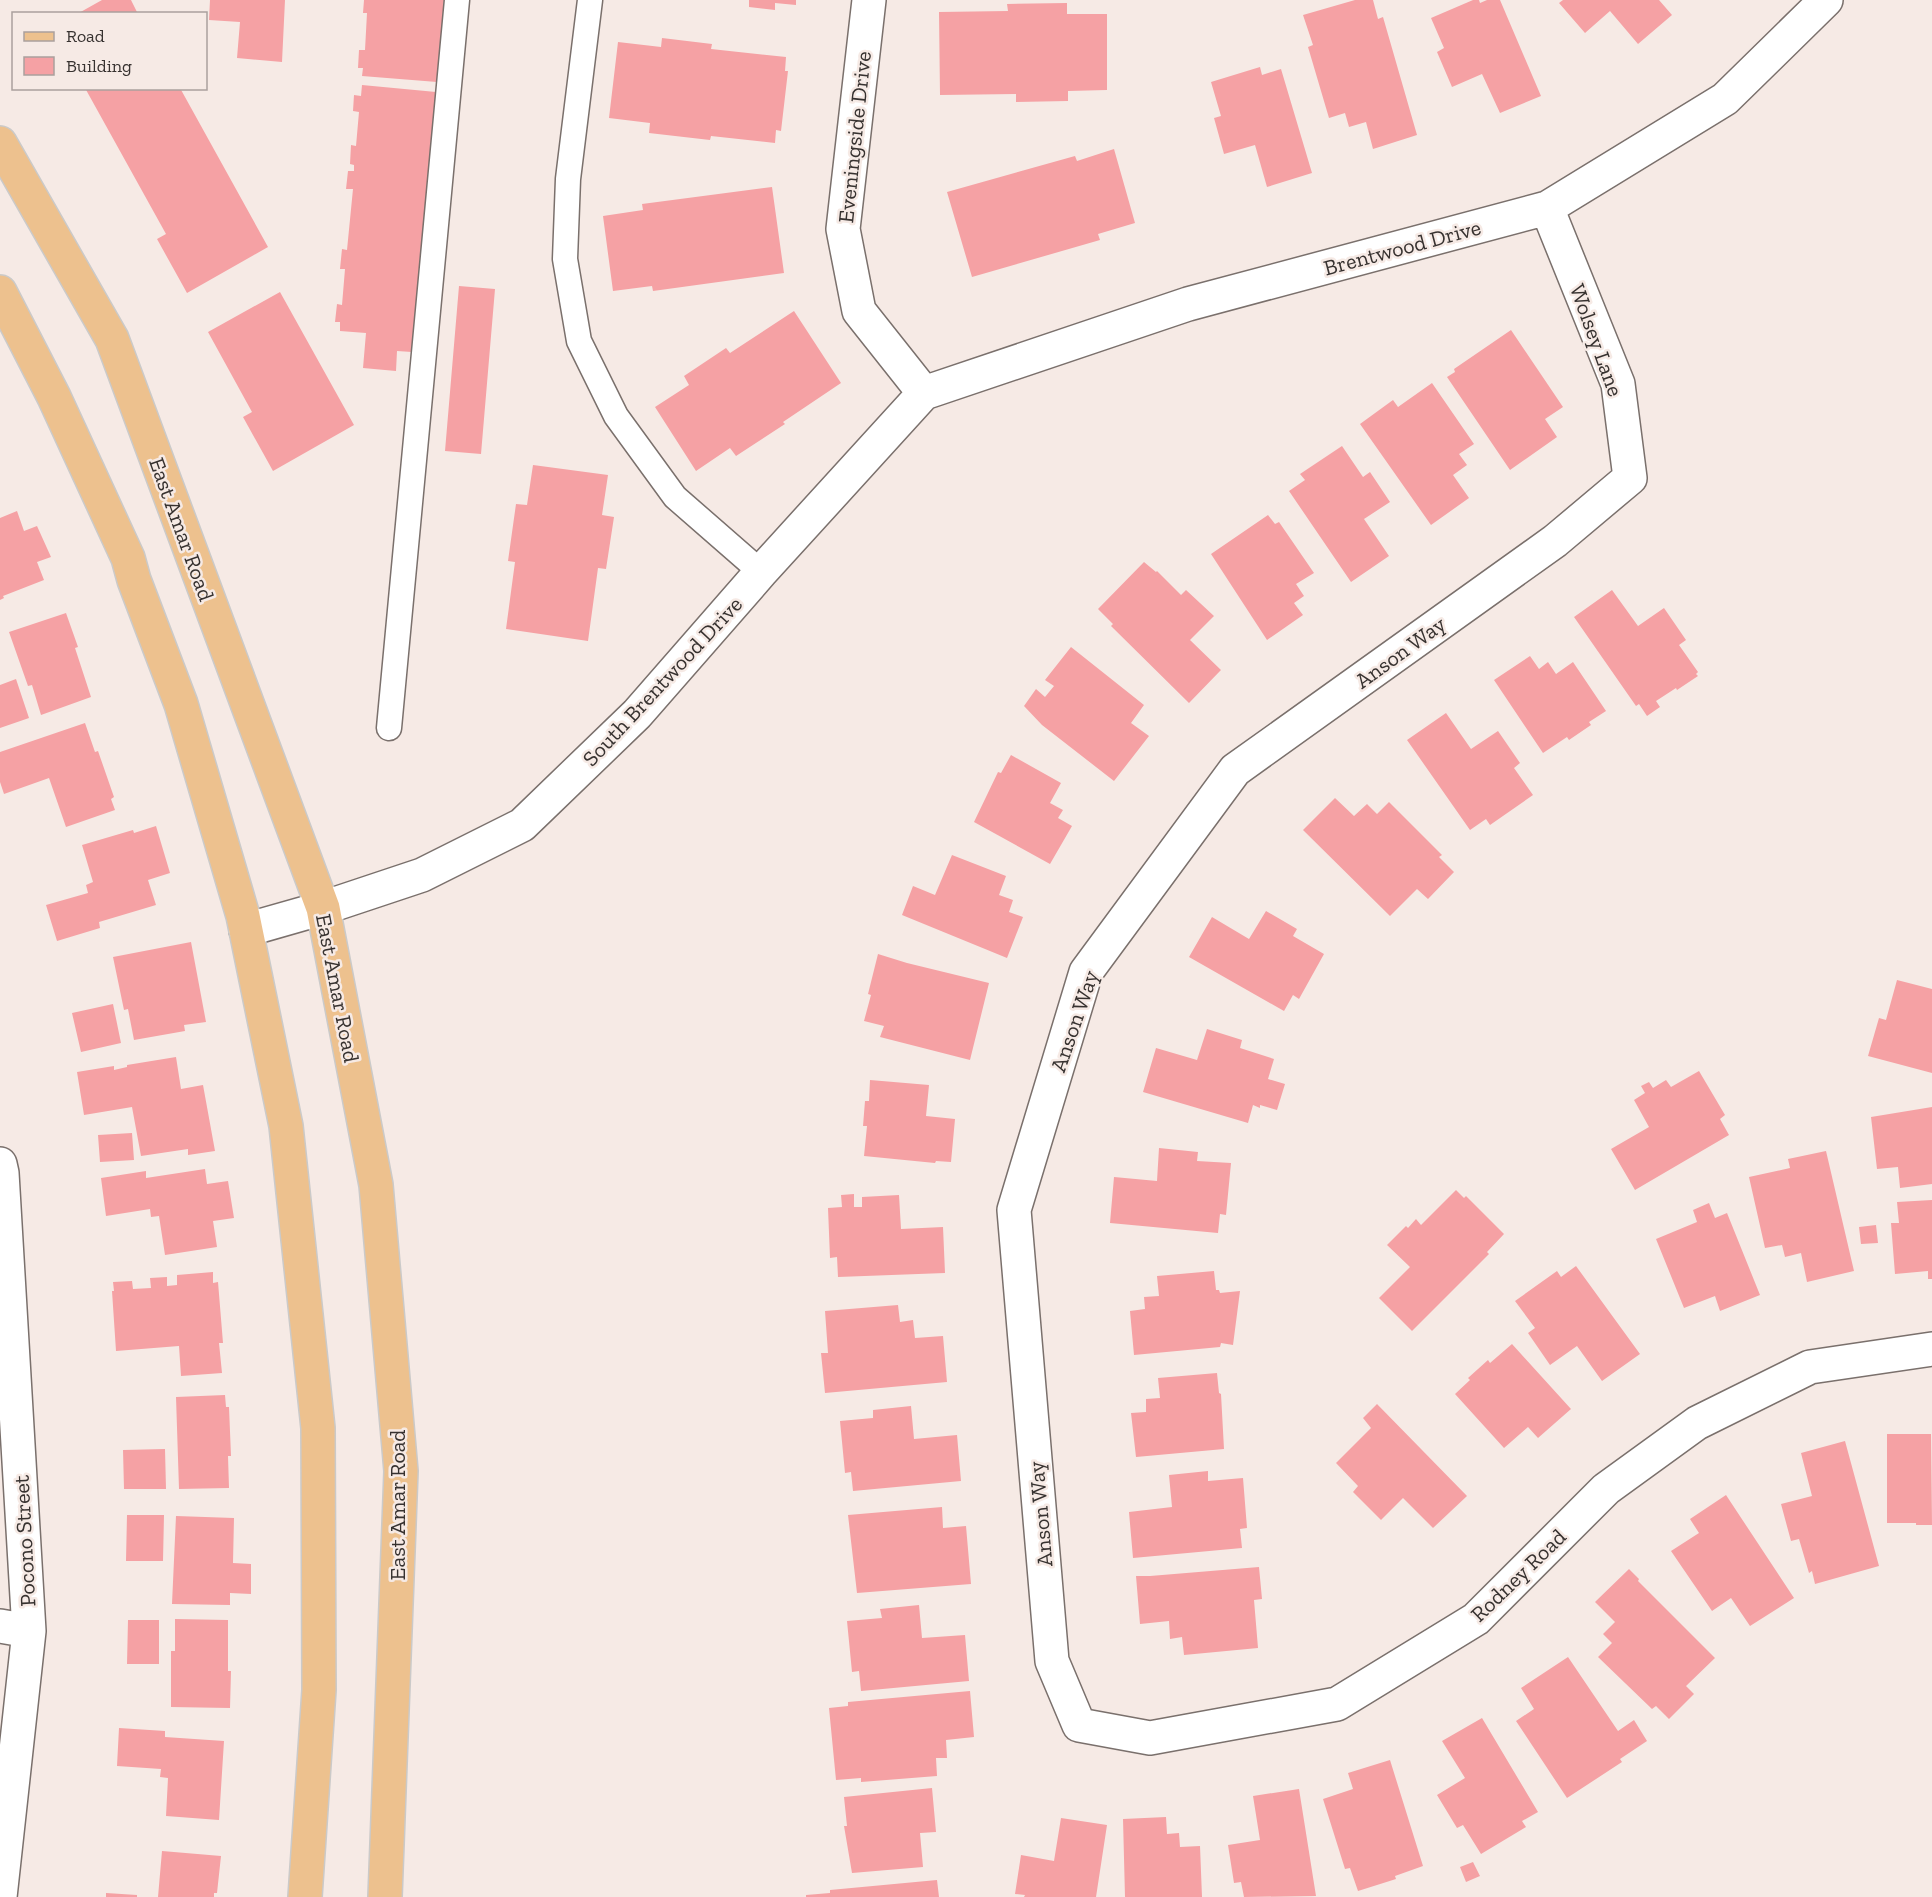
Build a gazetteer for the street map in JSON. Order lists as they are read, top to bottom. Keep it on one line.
{"streets":{"main road":["East Amar Road"],"street":["Eveningside Drive","Brentwood Drive","Wolsey Lane","Anson Way","South Brentwood Drive","Pocono Street","Rodney Road"]},"crossings":[["Eveningside Drive","Brentwood Drive"],["Eveningside Drive","South Brentwood Drive"],["Brentwood Drive","Wolsey Lane"],["Brentwood Drive","South Brentwood Drive"],["Wolsey Lane","Anson Way"],["East Amar Road","South Brentwood Drive"],["Anson Way","Rodney Road"]],"legend":["Road","Building"]}
